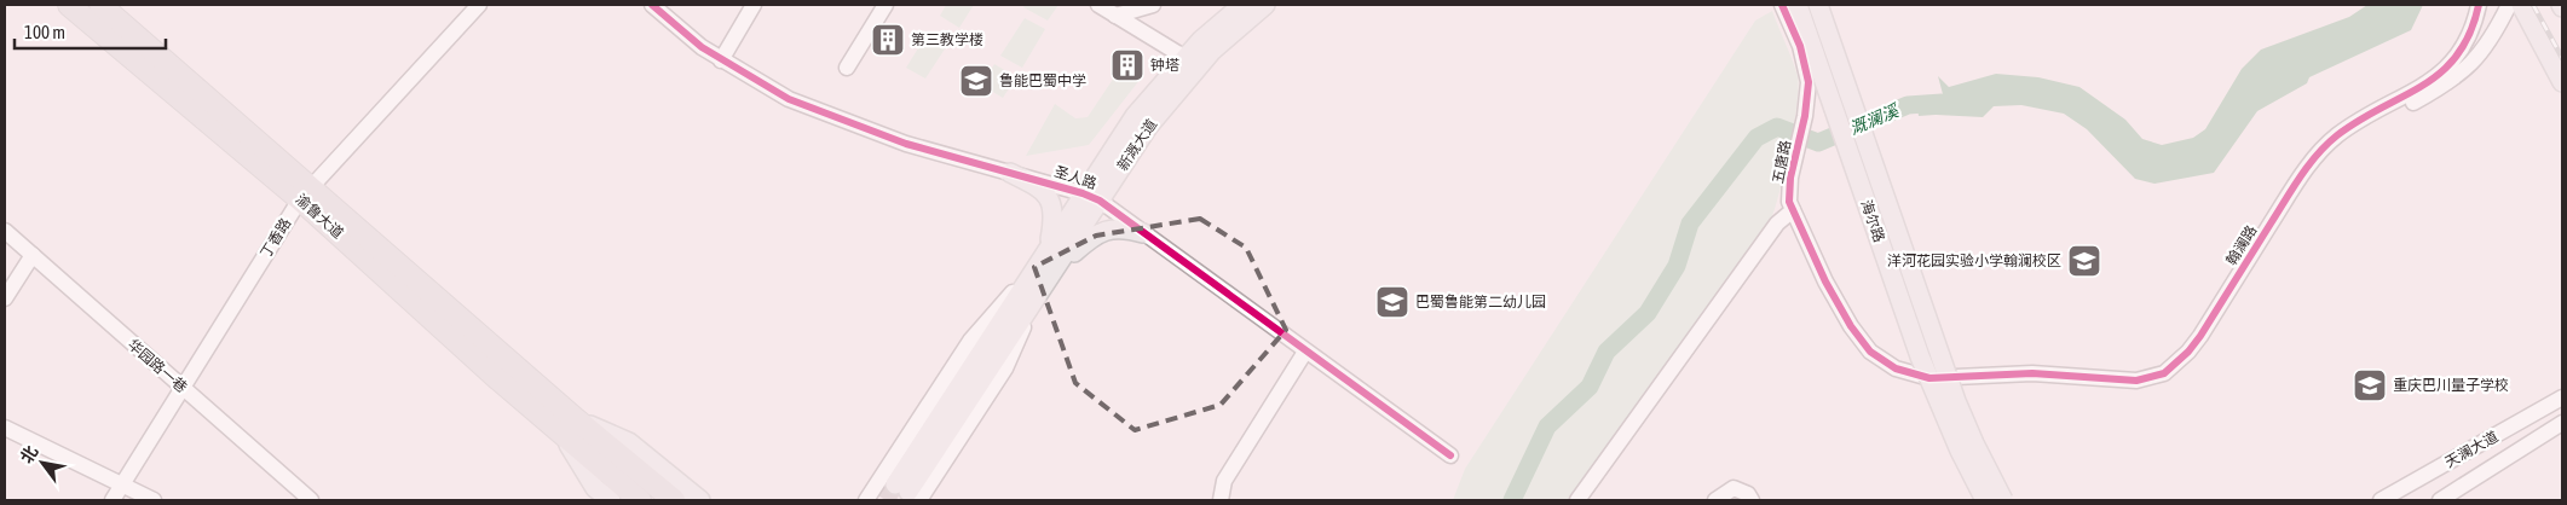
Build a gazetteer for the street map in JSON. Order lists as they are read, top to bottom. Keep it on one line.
{"streets":{"highway":["渝鲁大道"],"main road":["新溉大道","海尔路"],"street":["五唐路","圣人路","丁香路","翰澜路","华园路一巷","天澜大道"]},"crossings":[["新溉大道","圣人路"],["五唐路","翰澜路"],["渝鲁大道","丁香路"],["丁香路","华园路一巷"]],"water":["溉澜溪"],"places":{"building":["第三教学楼","钟塔"],"school or university":["鲁能巴蜀中学","洋河花园实验小学翰澜校区","巴蜀鲁能第二幼儿园","重庆巴川量子学校"]},"scale_bar":"100 m","north":"top left"}
